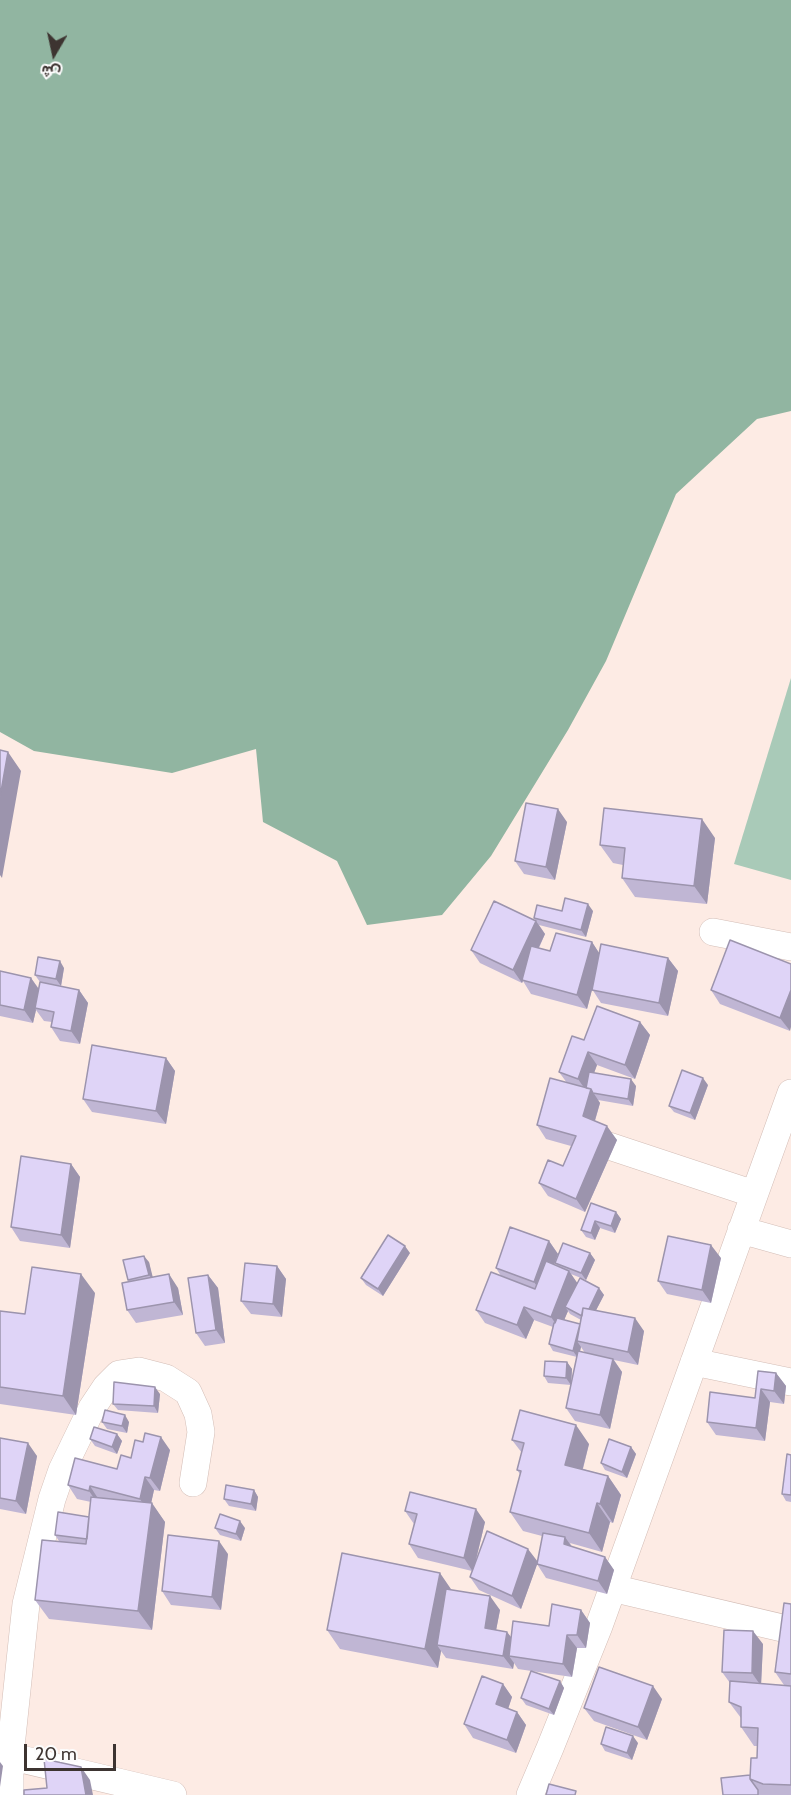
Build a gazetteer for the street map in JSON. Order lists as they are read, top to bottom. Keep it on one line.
{"scale_bar":"20 m","north":"bottom"}
